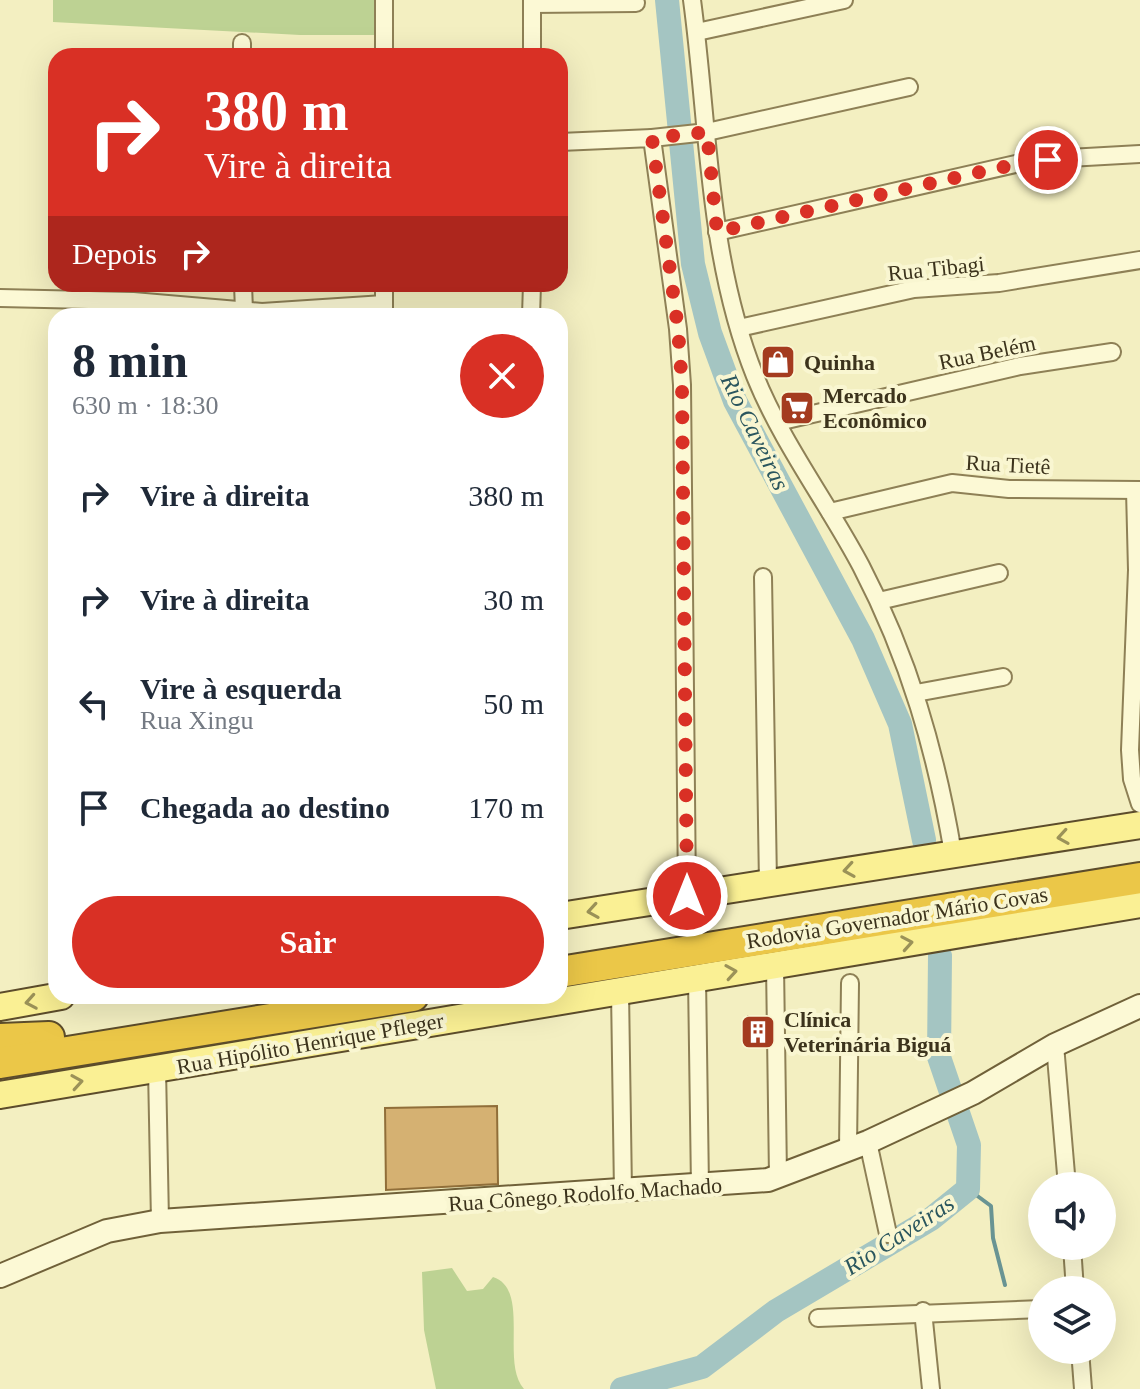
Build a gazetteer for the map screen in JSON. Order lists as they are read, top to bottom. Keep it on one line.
{"streets":{"highway":["Rodovia Governador Mário Covas"],"main road":["Rua Hipólito Henrique Pfleger","Rua Cônego Rodolfo Machado"],"street":["Rua Tibagi","Rua Belém","Rua Tietê"]},"water":["Rio Caveiras"],"places":{"shop":["Quinha"],"supermarket":["Mercado Econômico"],"building":["Clínica Veterinária Biguá"]},"page":{"turn":["380 m","Vire à direita"],"then":"Depois","heading":["8 min","630 m · 18:30"],"list":[{"name":"Vire à direita","value":"380 m"},{"name":"Vire à direita","value":"30 m"},{"name":"Vire à esquerda","note":"Rua Xingu","value":"50 m"},{"name":"Chegada ao destino","value":"170 m"}],"buttons":"Sair"}}
